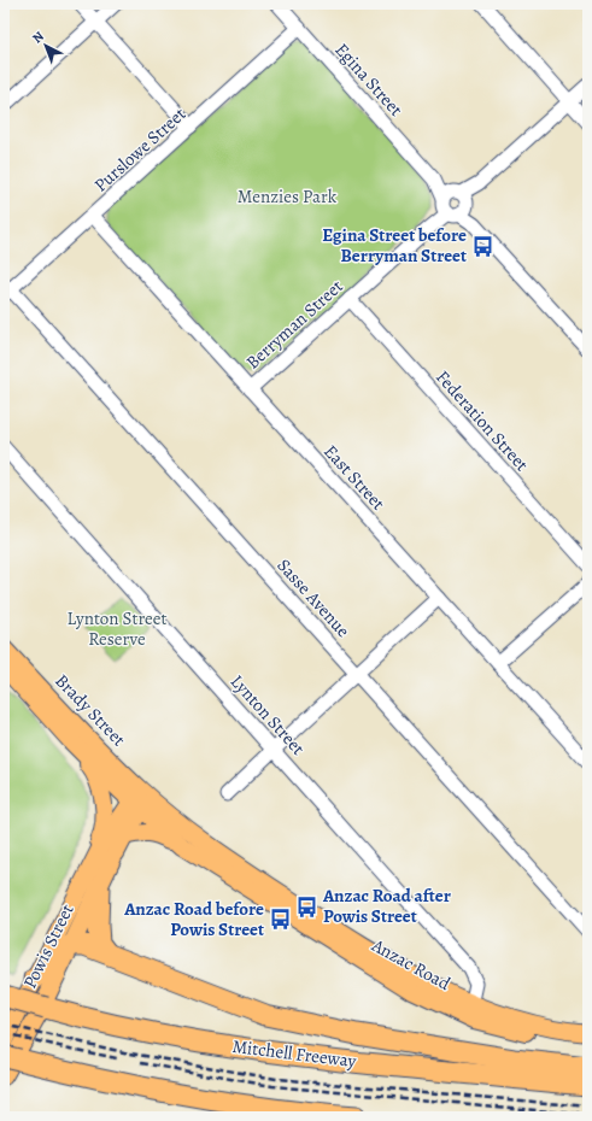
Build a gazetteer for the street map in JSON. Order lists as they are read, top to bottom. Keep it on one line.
{"streets":{"highway":["Mitchell Freeway"],"main road":["Brady Street","Powis Street","Anzac Road"],"street":["Egina Street","Purslowe Street","Berryman Street","Federation Street","East Street","Sasse Avenue","Lynton Street"]},"crossings":[["Egina Street","Purslowe Street"],["Egina Street","Berryman Street"],["Purslowe Street","East Street"],["Purslowe Street","Sasse Avenue"],["Berryman Street","Federation Street"],["Berryman Street","East Street"],["Brady Street","Powis Street"],["Brady Street","Anzac Road"],["Lynton Street","Anzac Road"],["Powis Street","Anzac Road"]],"parks":["Menzies Park","Lynton Street Reserve"],"places":{"bus stop":["Egina Street before Berryman Street","Anzac Road after Powis Street","Anzac Road before Powis Street"]},"north":"top left"}
